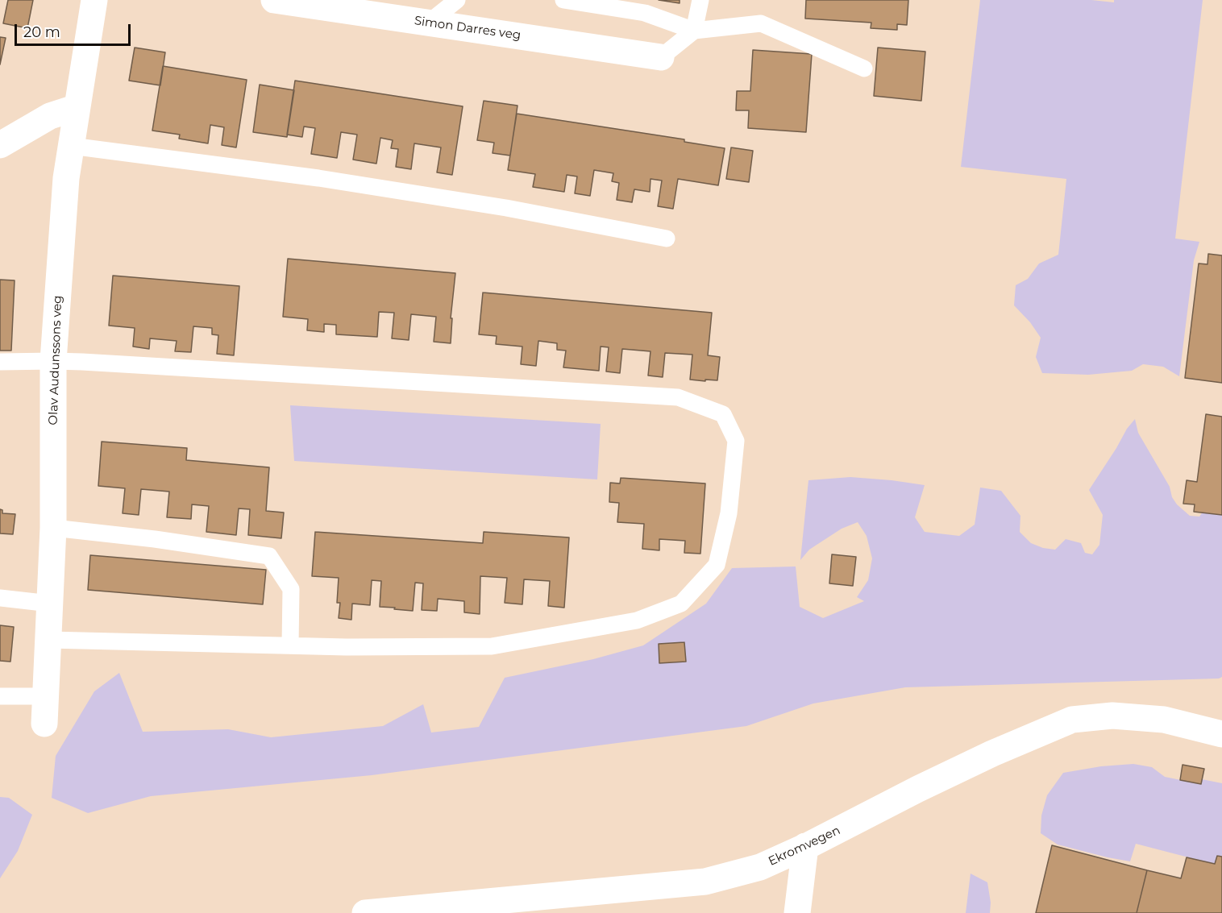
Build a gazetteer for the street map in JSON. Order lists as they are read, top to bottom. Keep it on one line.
{"streets":{"street":["Simon Darres veg","Olav Audunssons veg","Ekromvegen"]},"scale_bar":"20 m"}
